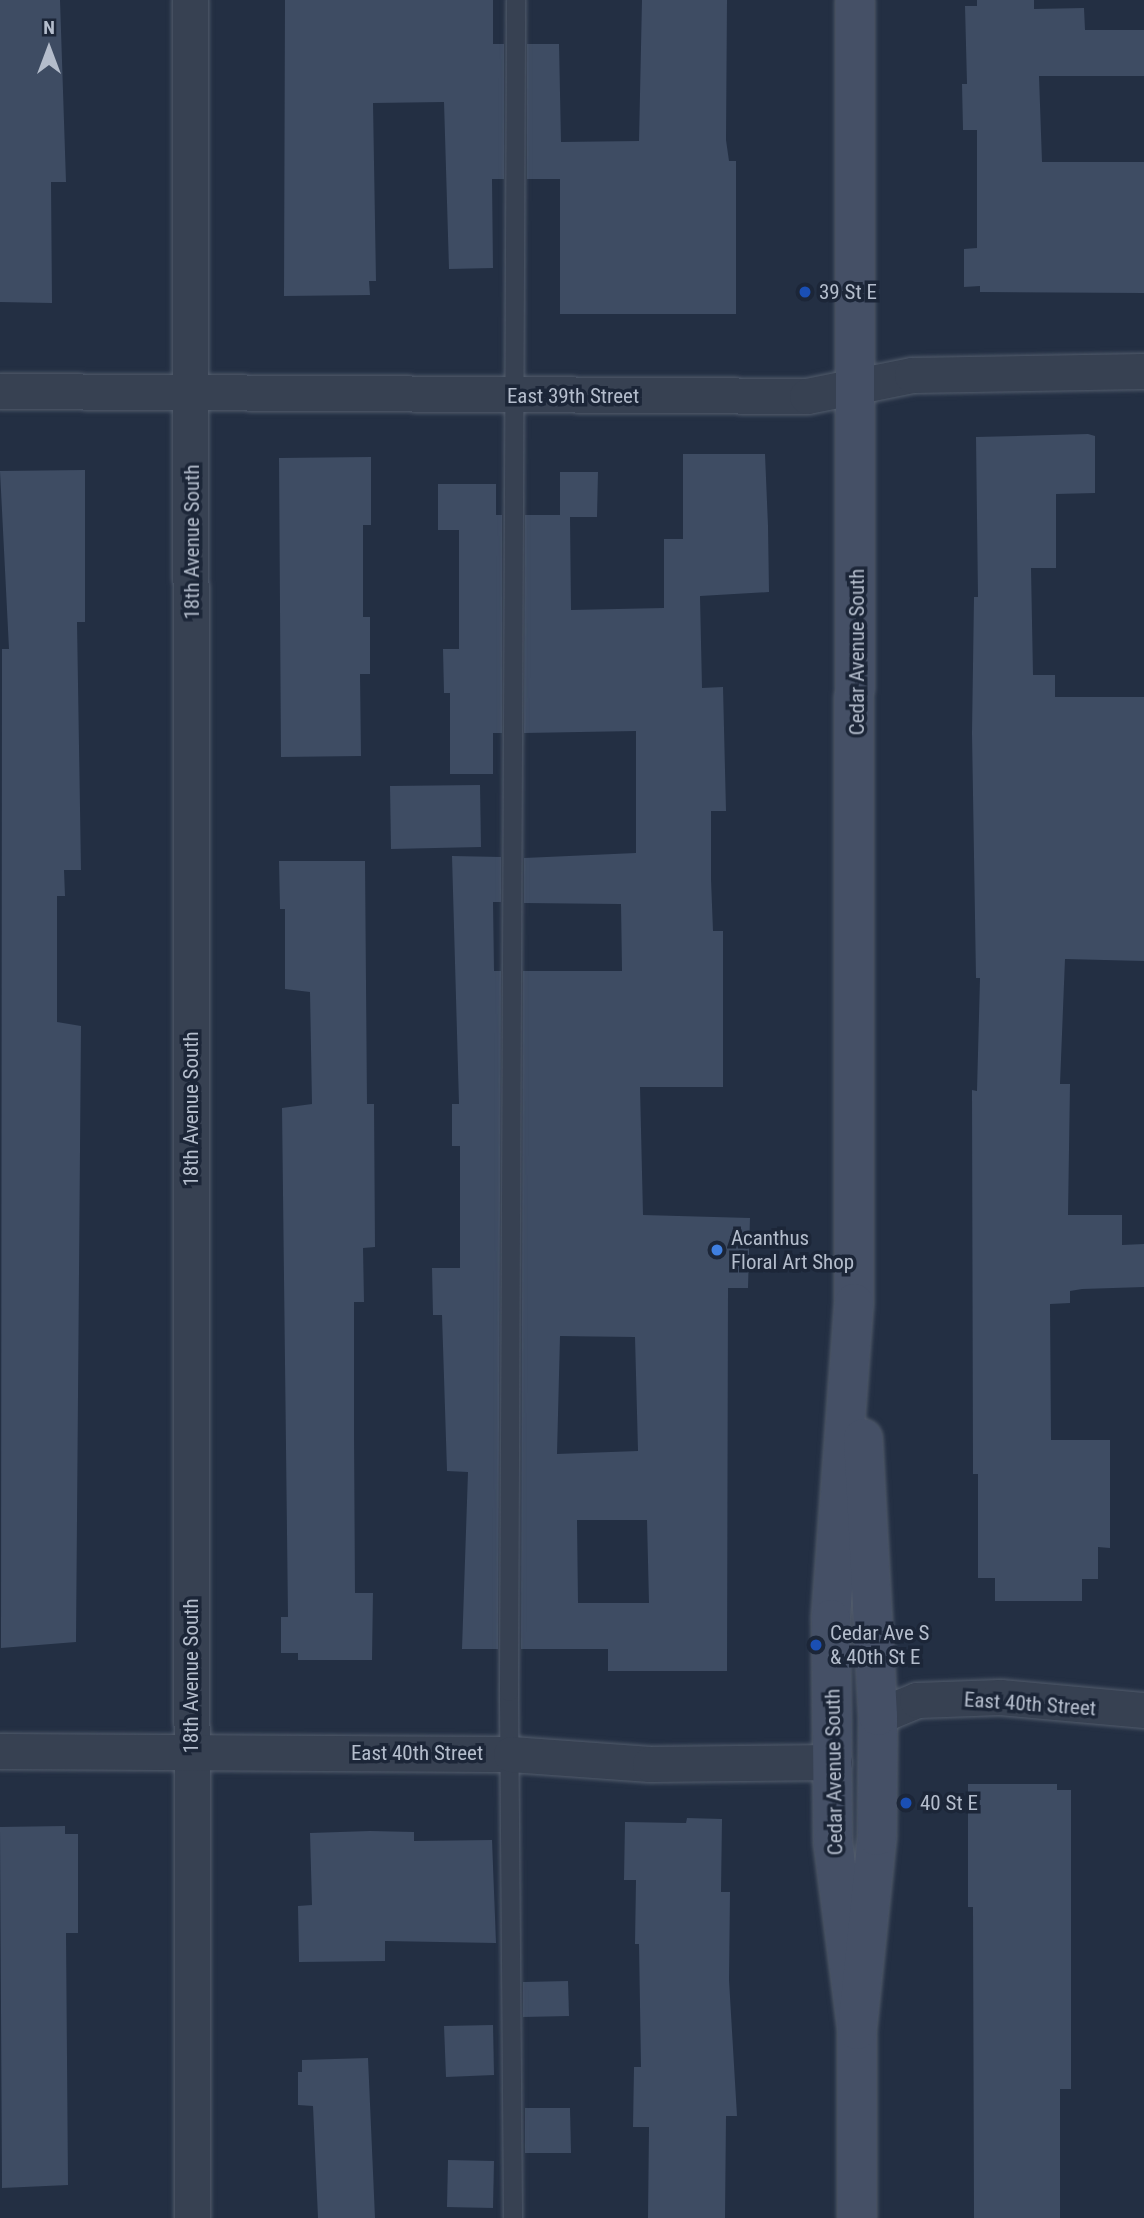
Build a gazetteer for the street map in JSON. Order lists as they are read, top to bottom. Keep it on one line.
{"streets":{"main road":["Cedar Avenue South"],"street":["East 39th Street","18th Avenue South","East 40th Street"]},"crossings":[["East 39th Street","18th Avenue South"],["East 39th Street","Cedar Avenue South"],["18th Avenue South","East 40th Street"],["Cedar Avenue South","East 40th Street"]],"places":["39 St E","Acanthus Floral Art Shop","Cedar Ave S & 40th St E","40 St E"],"north":"top"}
